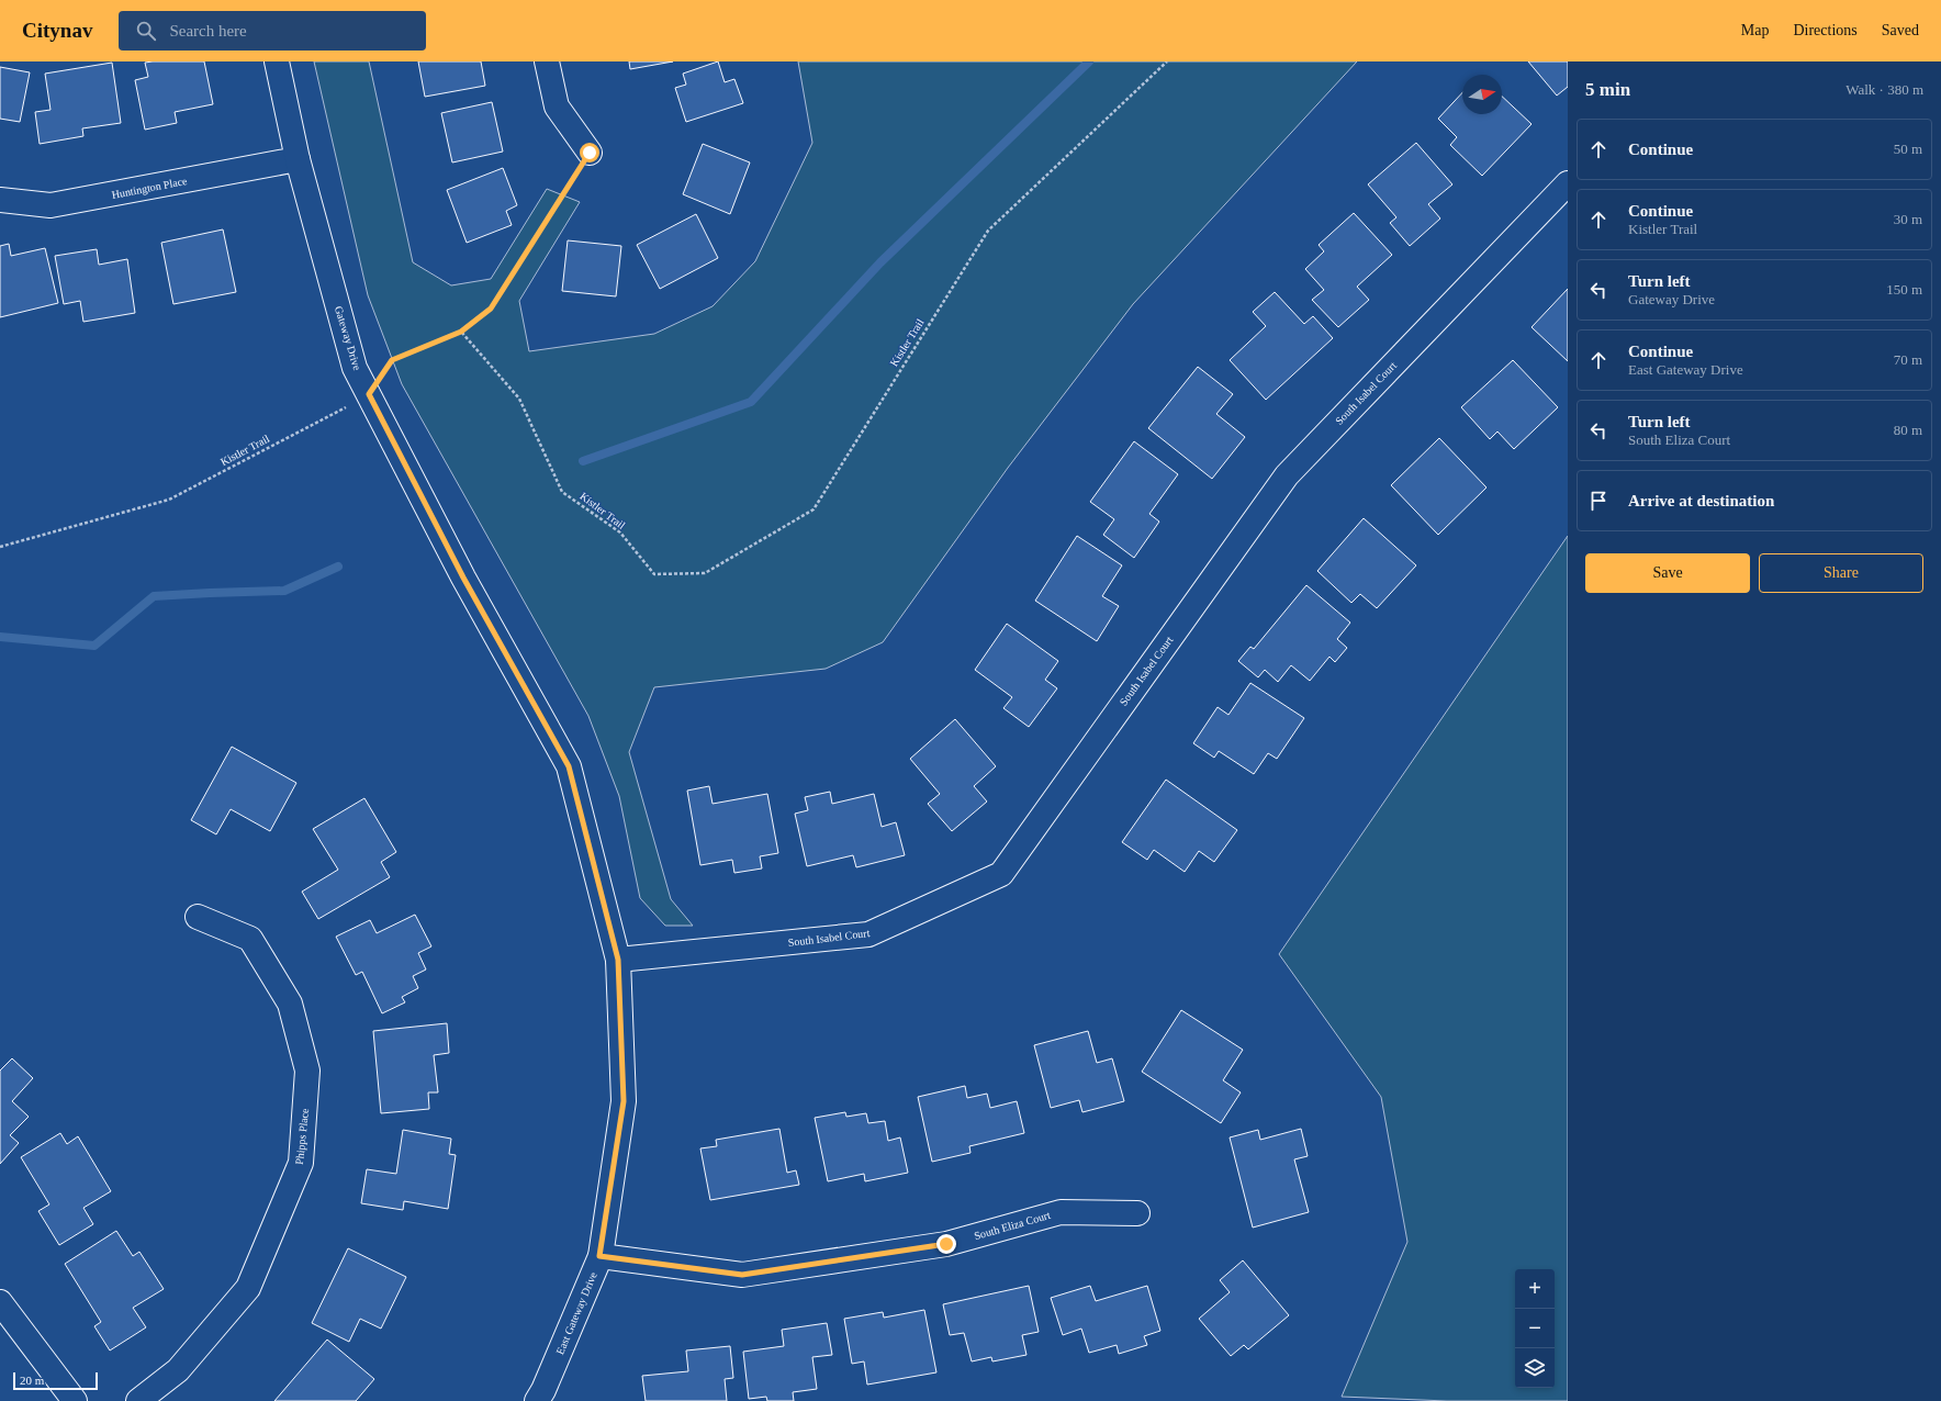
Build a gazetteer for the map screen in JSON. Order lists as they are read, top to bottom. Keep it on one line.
{"streets":{"street":["Huntington Place","Gateway Drive","South Isabel Court","Phipps Place","South Eliza Court","East Gateway Drive"],"path":["Kistler Trail"]},"crossings":[["Huntington Place","Gateway Drive"],["Gateway Drive","Kistler Trail"],["Gateway Drive","South Isabel Court"],["Gateway Drive","East Gateway Drive"],["South Isabel Court","East Gateway Drive"],["South Eliza Court","East Gateway Drive"]],"scale_bar":"20 m","north":"right","page":{"header":"Citynav","search":"Search here","nav":["Map","Directions","Saved"],"heading":["5 min","Walk · 380 m"],"list":[["Continue","50 m"],["Continue","Kistler Trail","30 m"],["Turn left","Gateway Drive","150 m"],["Continue","East Gateway Drive","70 m"],["Turn left","South Eliza Court","80 m"],"Arrive at destination"],"buttons":["Save","Share"],"map_buttons":["+","−"],"scale":"20 m"}}
